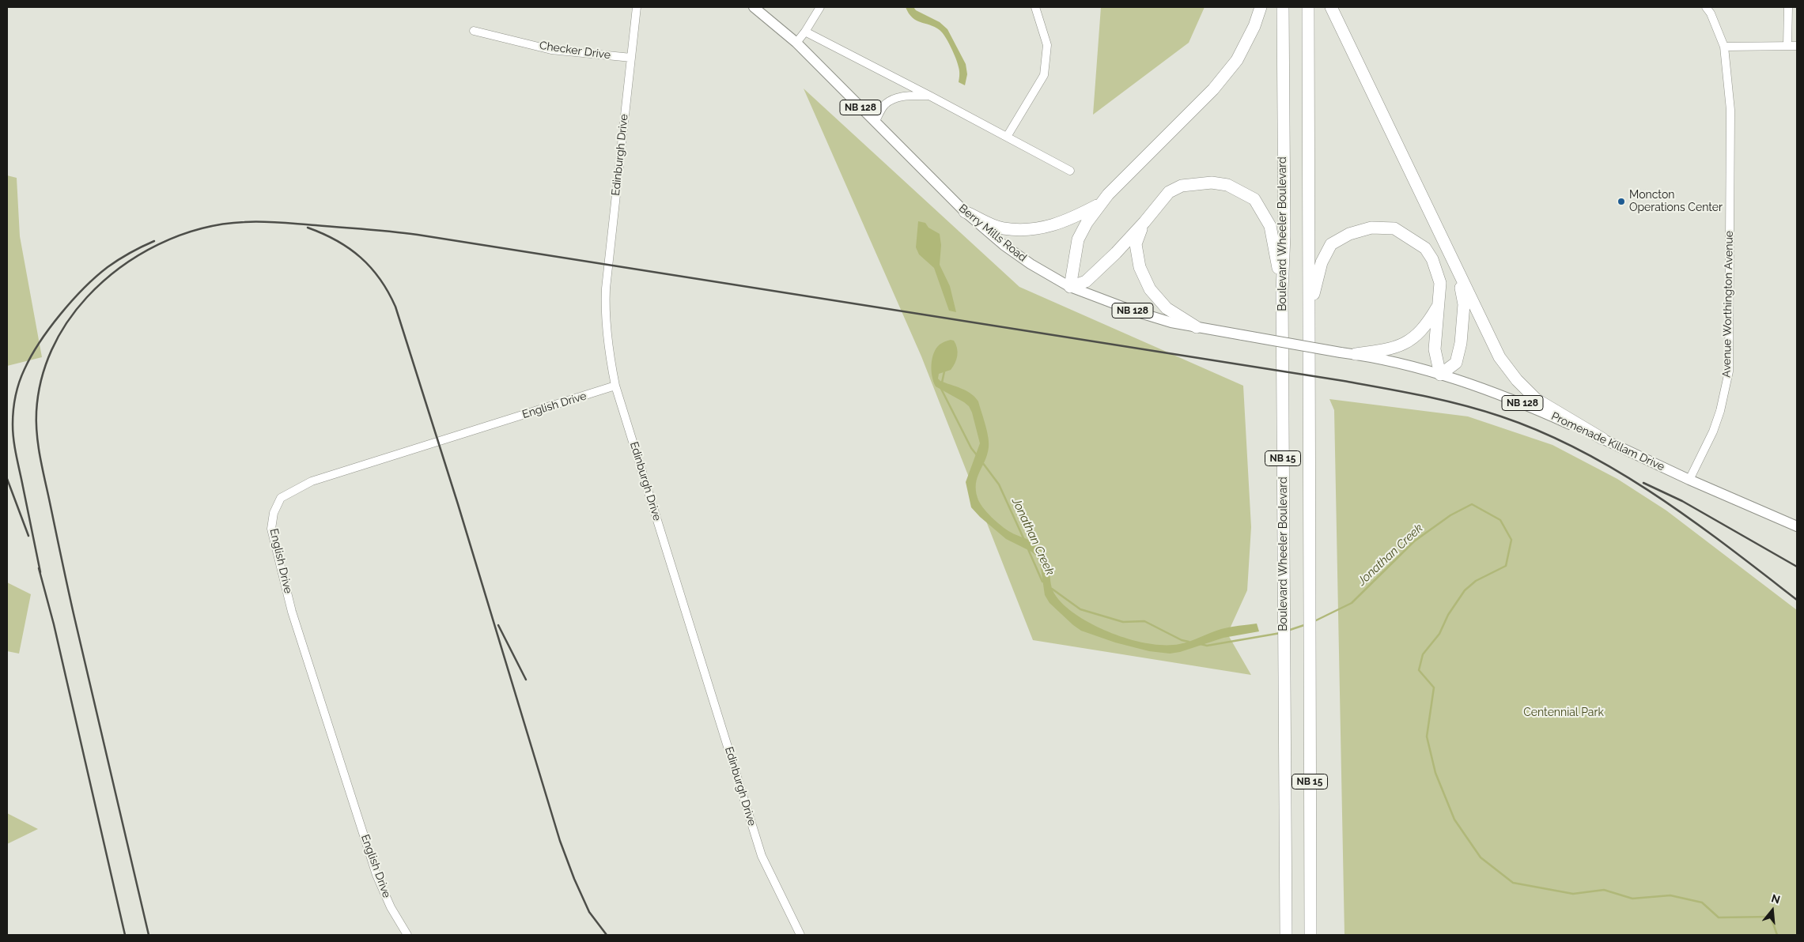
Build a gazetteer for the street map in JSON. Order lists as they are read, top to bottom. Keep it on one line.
{"streets":{"highway":["Boulevard Wheeler Boulevard","NB 15"],"main road":["NB 128","Berry Mills Road","Promenade Killam Drive"],"street":["Checker Drive","Edinburgh Drive","Avenue Worthington Avenue","English Drive"]},"crossings":[["Checker Drive","Edinburgh Drive"],["Edinburgh Drive","English Drive"],["Berry Mills Road","Promenade Killam Drive"],["Avenue Worthington Avenue","Promenade Killam Drive"]],"water":["Jonathan Creek"],"parks":["Centennial Park"],"places":["Moncton Operations Center"],"north":"top"}
